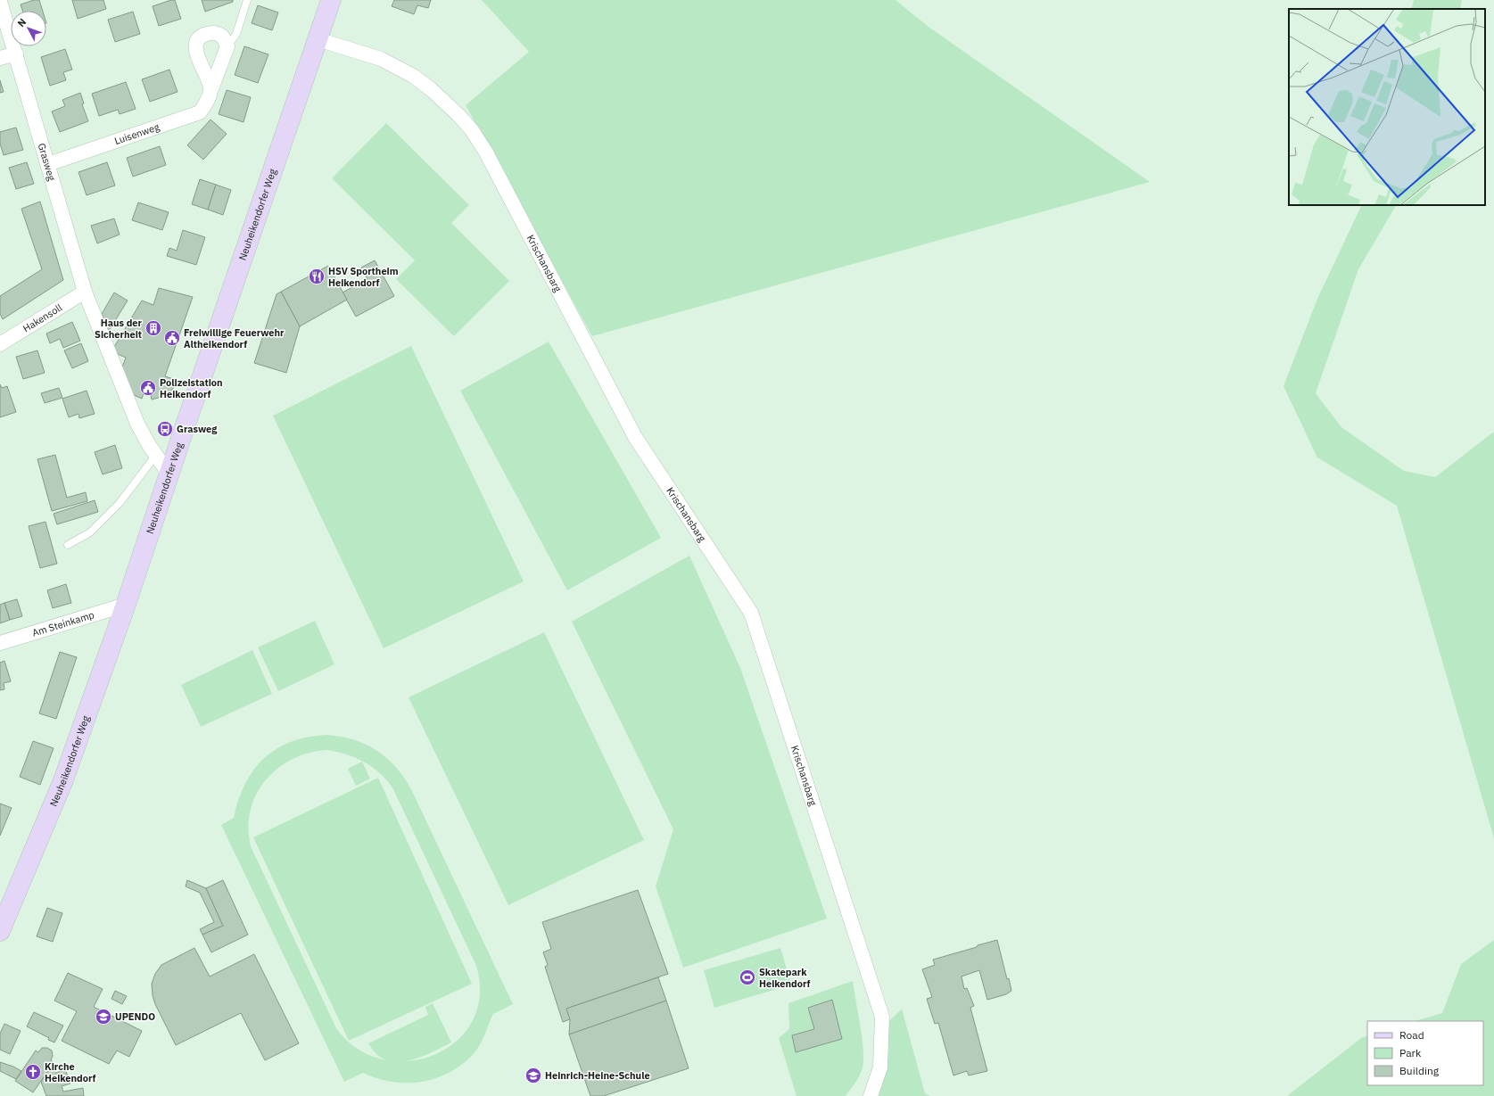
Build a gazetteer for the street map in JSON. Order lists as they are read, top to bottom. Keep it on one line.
{"streets":{"street":["Luisenweg","Grasweg","Neuheikendorfer Weg","Krischansbarg","Hakensoll","Am Steinkamp"]},"crossings":[["Luisenweg","Grasweg"],["Grasweg","Neuheikendorfer Weg"],["Grasweg","Hakensoll"],["Neuheikendorfer Weg","Krischansbarg"],["Neuheikendorfer Weg","Am Steinkamp"]],"places":{"restaurant":["HSV Sportheim Heikendorf"],"building":["Haus der Sicherheit"],"public building":["Freiwillige Feuerwehr Altheikendorf","Polizeistation Heikendorf"],"bus stop":["Grasweg"],"sports":["Skatepark Heikendorf"],"school or university":["UPENDO","Heinrich-Heine-Schule"],"church":["Kirche Heikendorf"]},"legend":["Road","Park","Building"],"north":"top left"}
